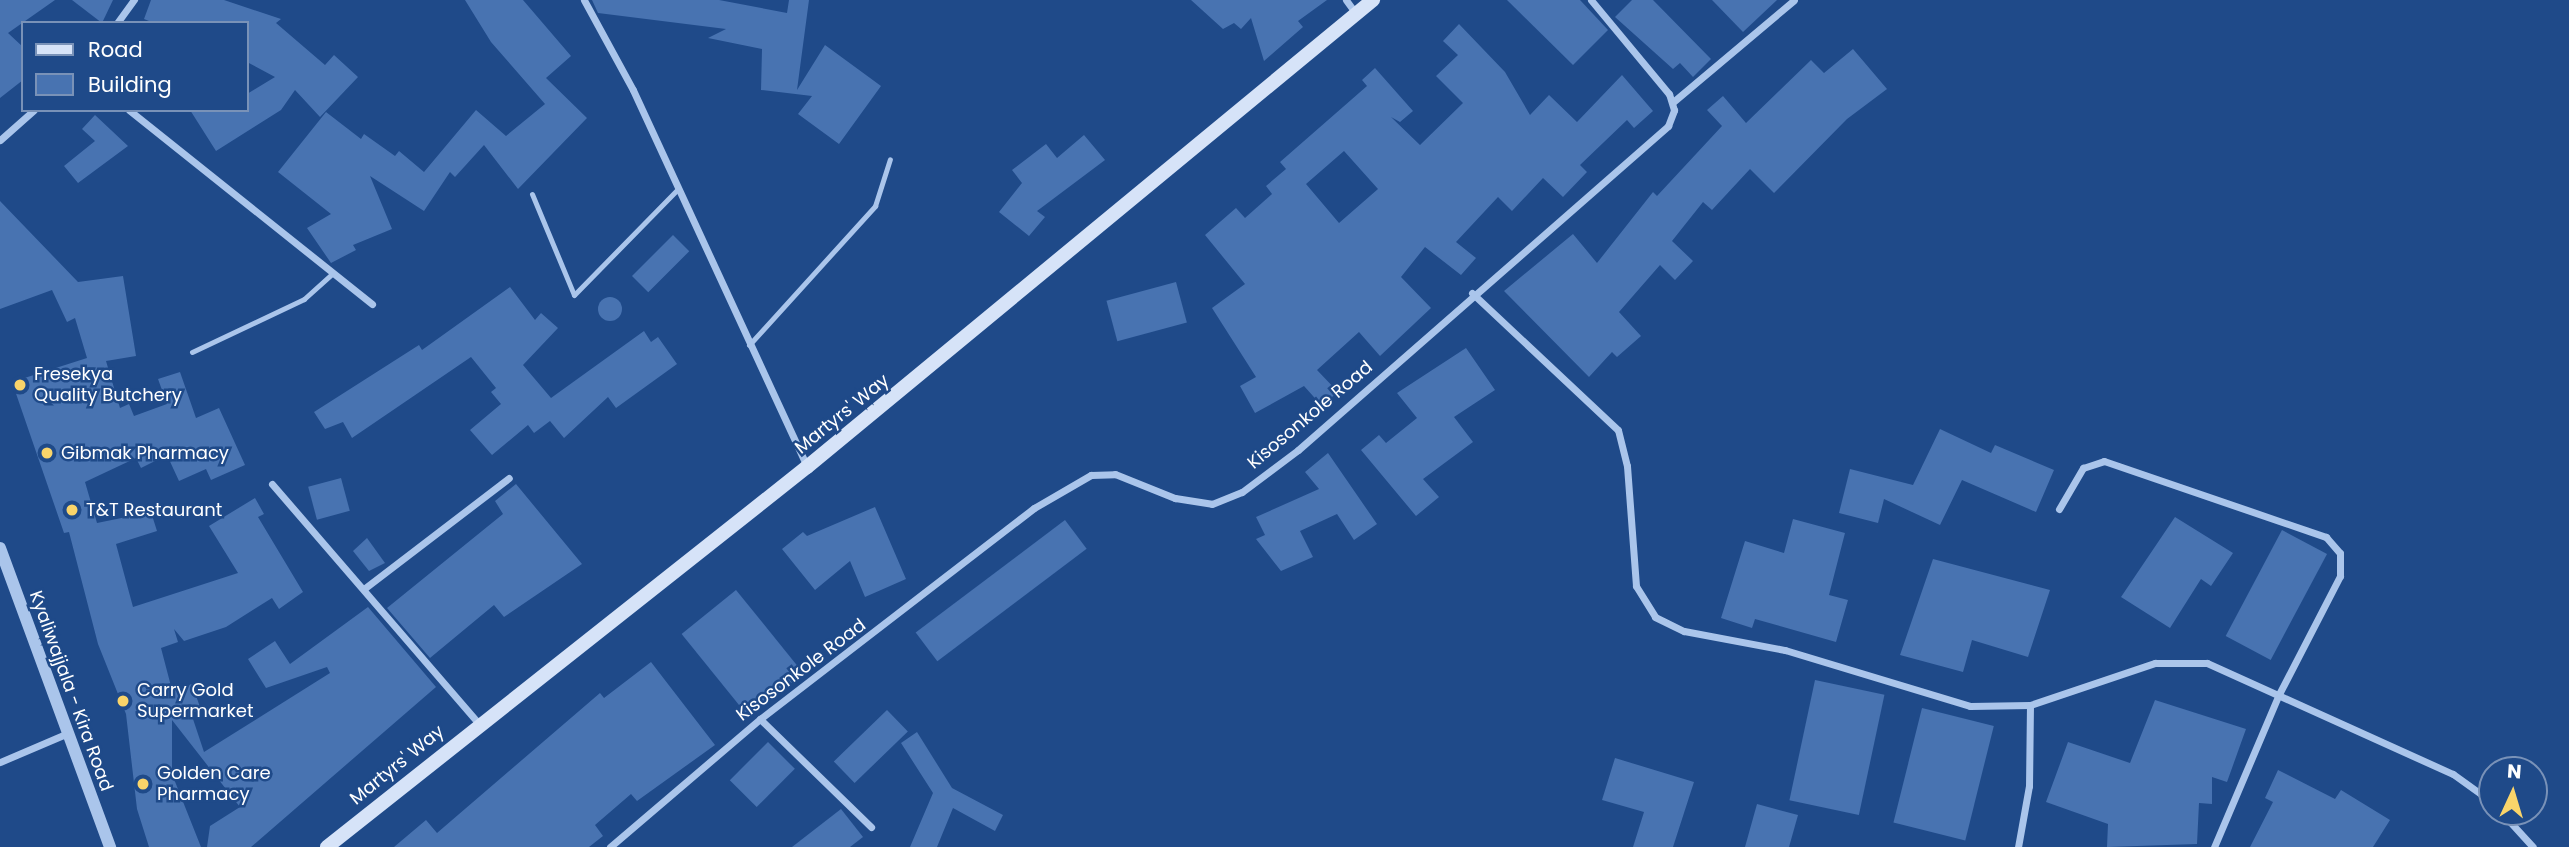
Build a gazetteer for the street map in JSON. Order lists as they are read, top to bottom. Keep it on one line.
{"streets":{"main road":["Martyrs' Way"],"street":["Kisosonkole Road","Kyaliwajjala - Kira Road"]},"places":["Fresekya Quality Butchery","Gibmak Pharmacy","T&T Restaurant","Carry Gold Supermarket","Golden Care Pharmacy"],"legend":["Road","Building"],"north":"top"}
